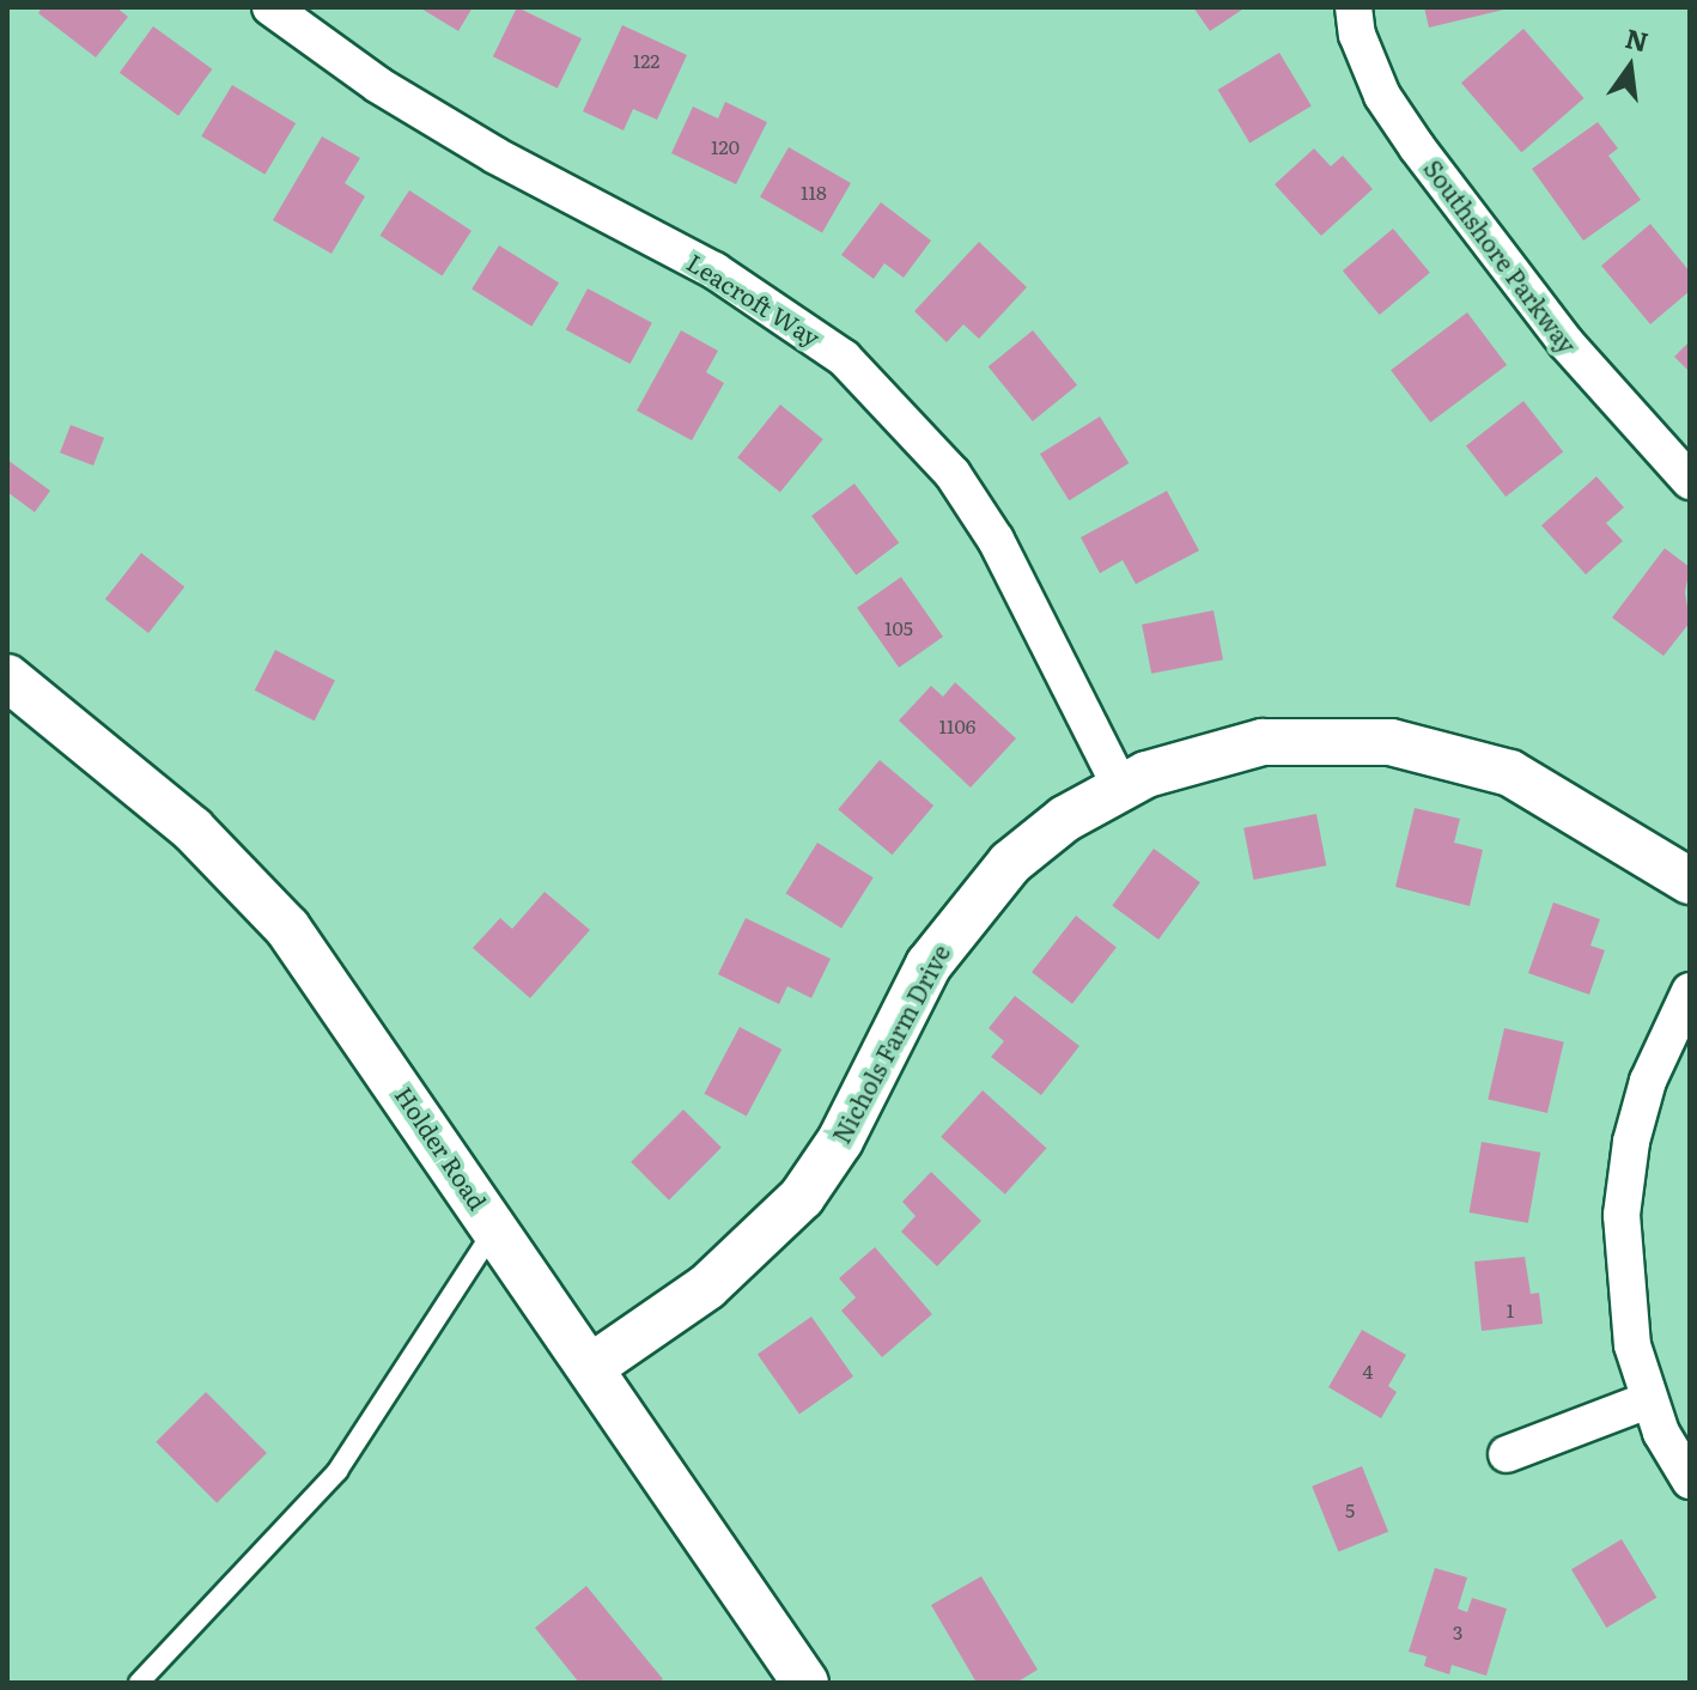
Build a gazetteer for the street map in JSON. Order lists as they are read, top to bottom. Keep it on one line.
{"streets":{"street":["Southshore Parkway","Leacroft Way","Nichols Farm Drive","Holder Road"]},"crossings":[["Leacroft Way","Nichols Farm Drive"],["Nichols Farm Drive","Holder Road"]],"house_numbers":["122","120","118","105","1106","1","4","5","3"],"north":"top"}
